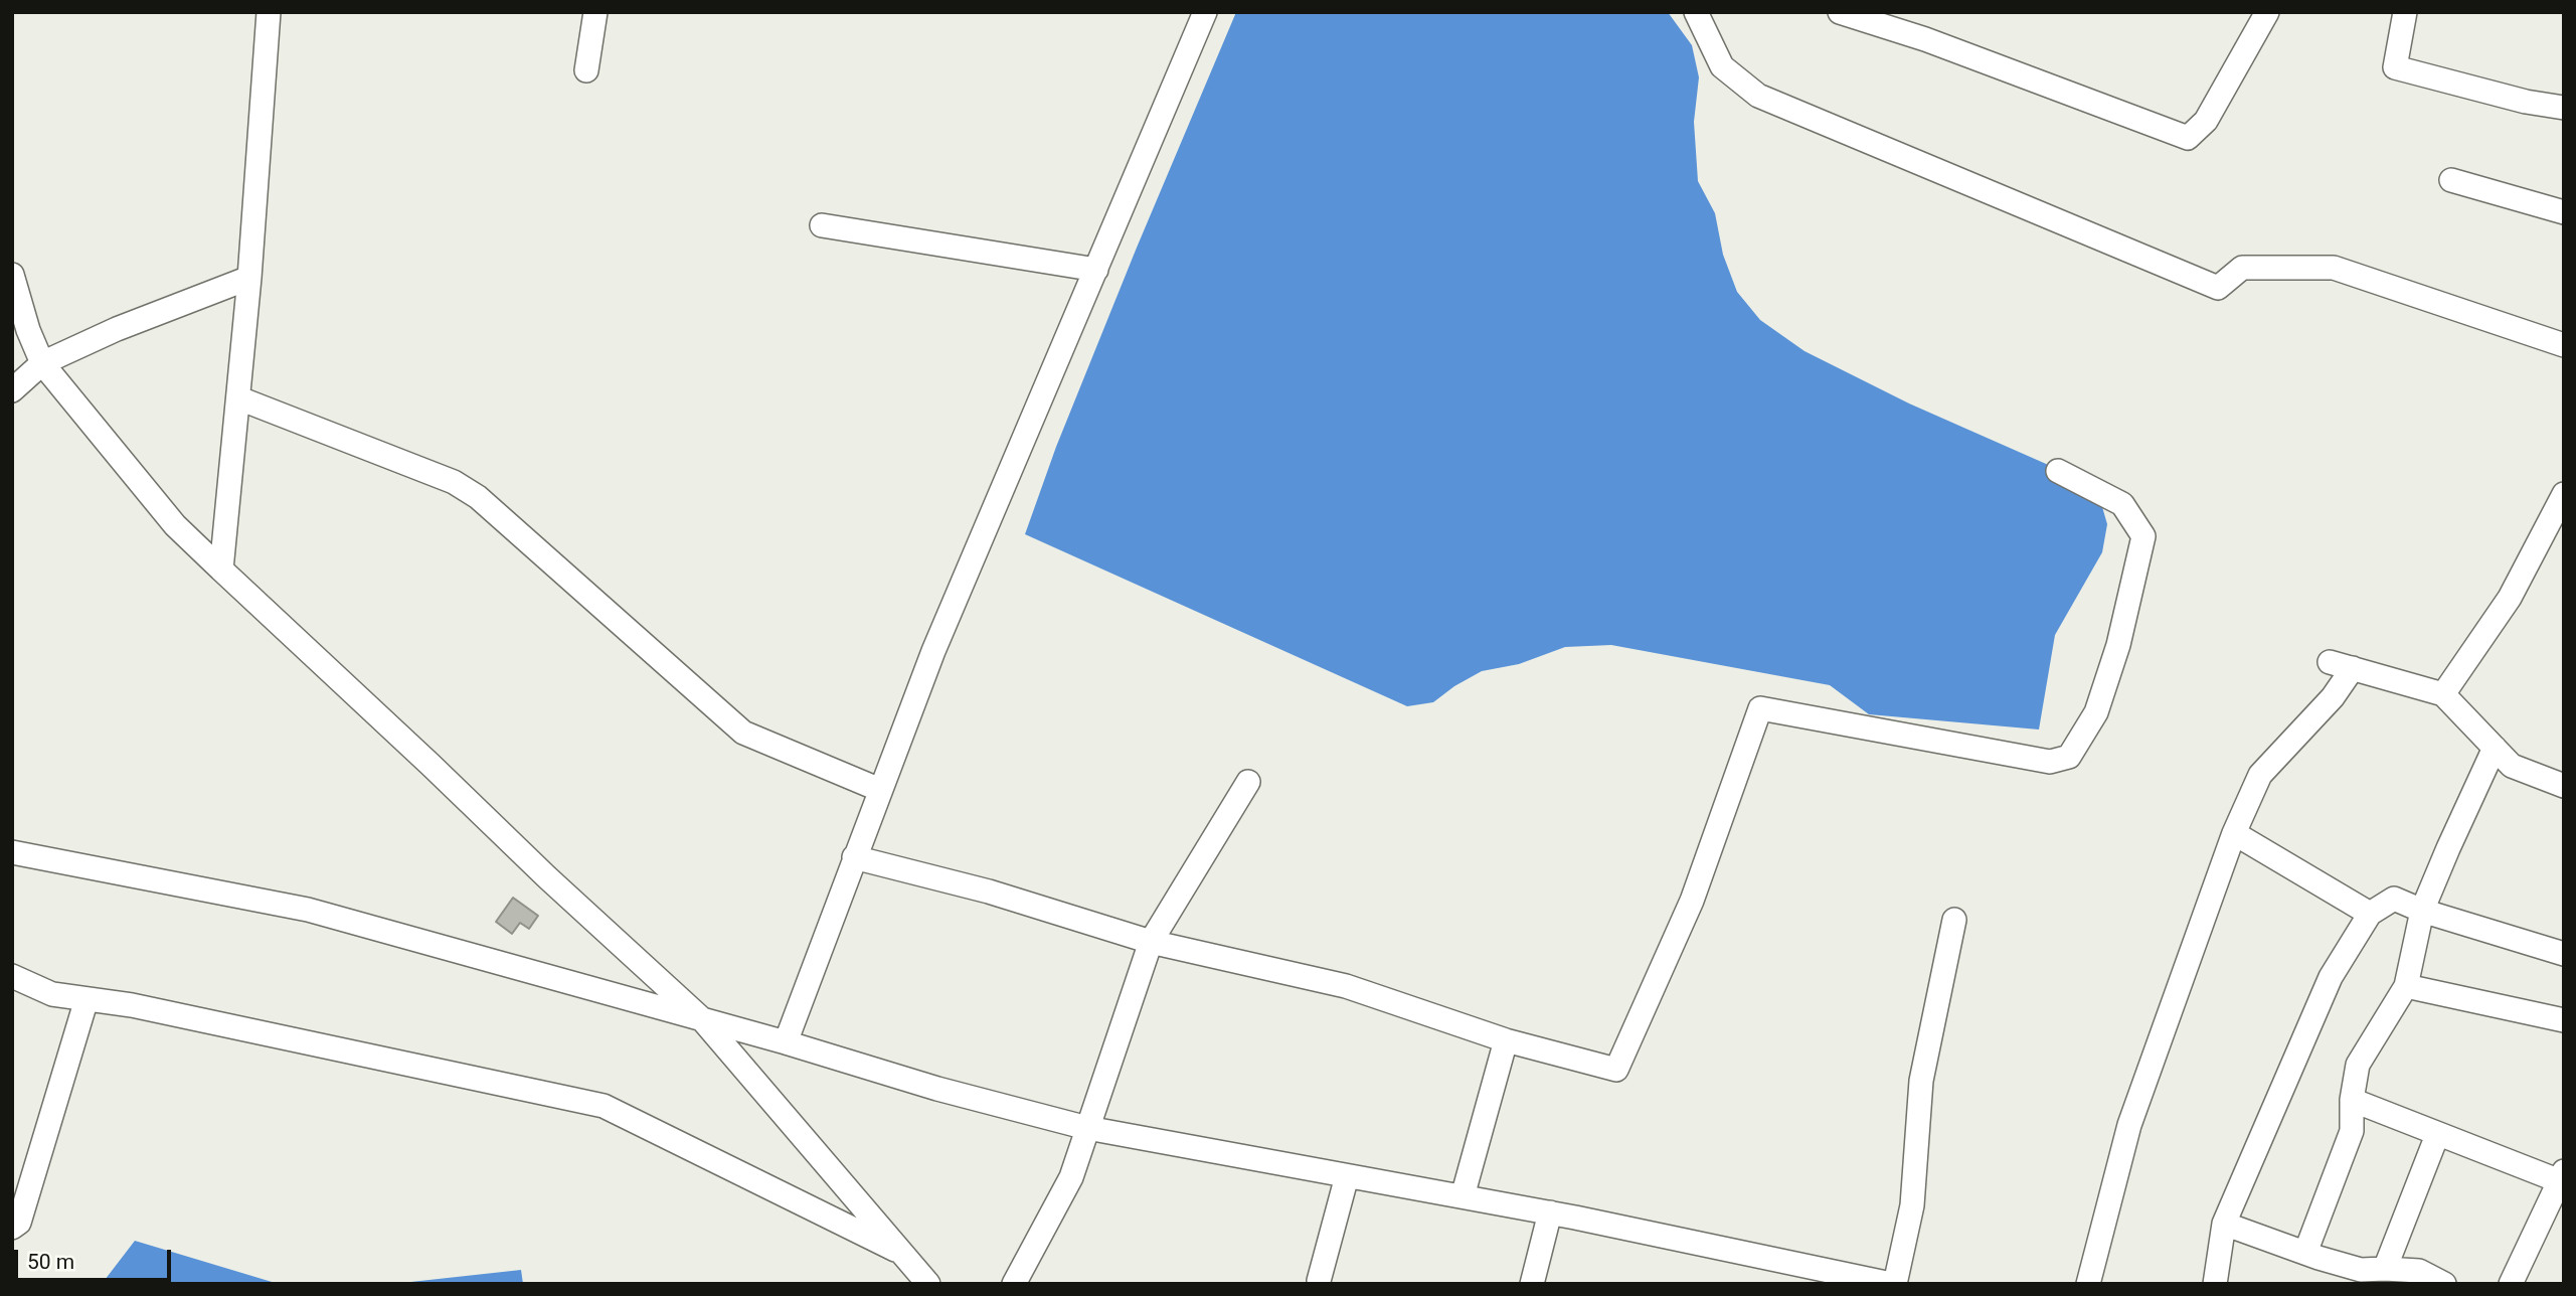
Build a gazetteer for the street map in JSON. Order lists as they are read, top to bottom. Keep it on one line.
{"scale_bar":"50 m"}
